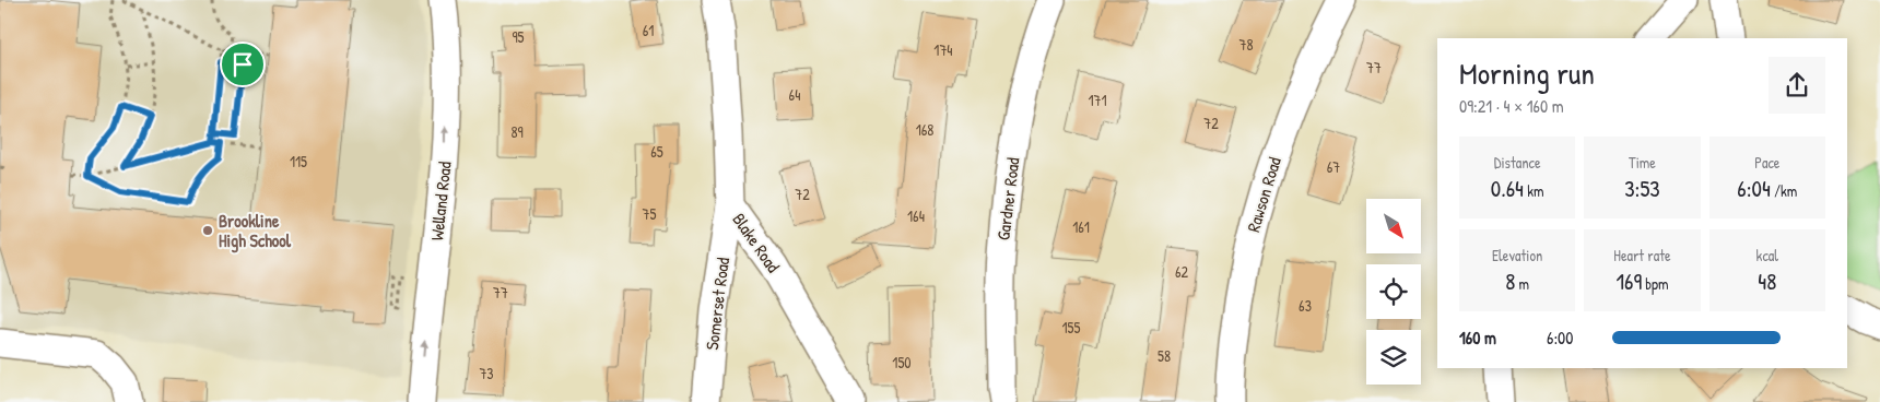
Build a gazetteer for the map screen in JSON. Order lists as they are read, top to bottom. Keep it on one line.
{"streets":{"street":["Rawson Road","Gardner Road","Welland Road","Blake Road","Somerset Road"]},"crossings":[["Blake Road","Somerset Road"]],"one_way":["Welland Road"],"places":["Brookline High School"],"house_numbers":["61","95","78","174","77","64","171","72","168","89","65","115","67","72","75","164","161","62","77","63","155","58","150","73"],"north":"bottom right","page":{"heading":["Morning run","09:21 · 4 × 160 m"],"stats":[["Distance","0.64 km"],["Time","3:53"],["Pace","6:04 /km"],["Elevation","8 m"],["Heart rate","169 bpm"],["kcal","48"]],"list":[{"name":"160 m","note":"6:00"}]}}
